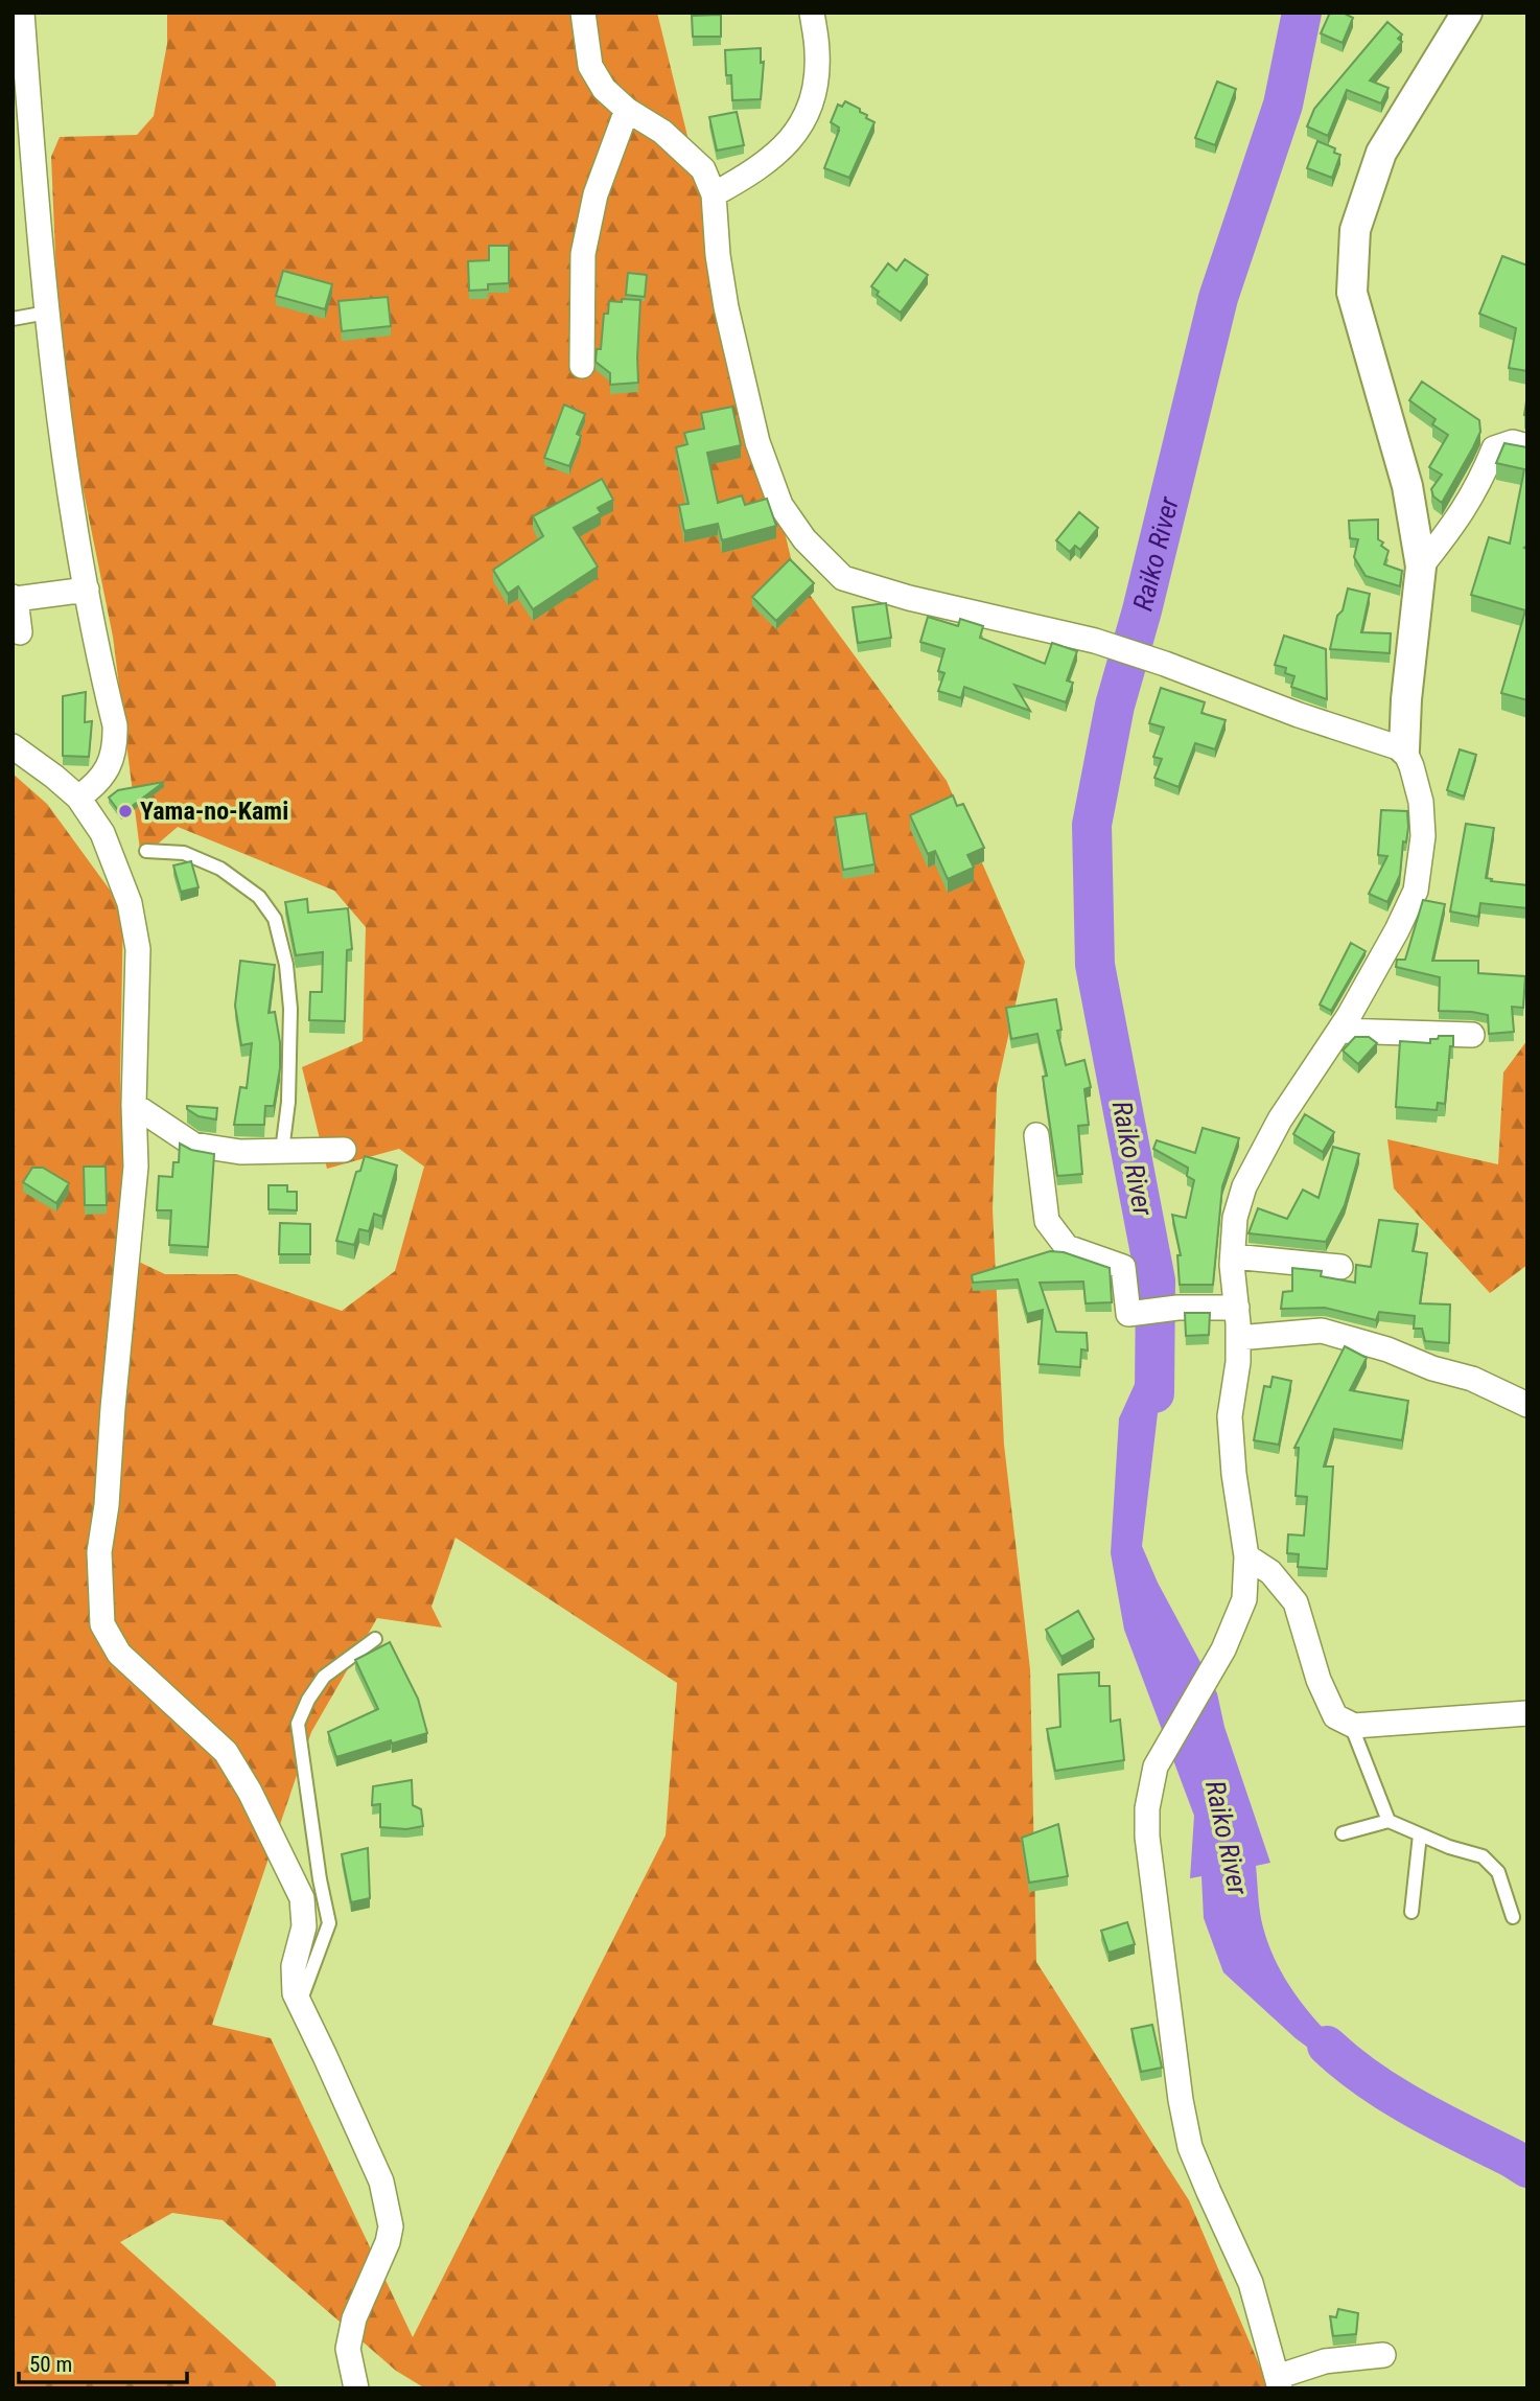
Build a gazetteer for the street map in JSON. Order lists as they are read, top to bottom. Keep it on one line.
{"water":["Raiko River"],"places":["Yama-no-Kami"],"scale_bar":"50 m"}
